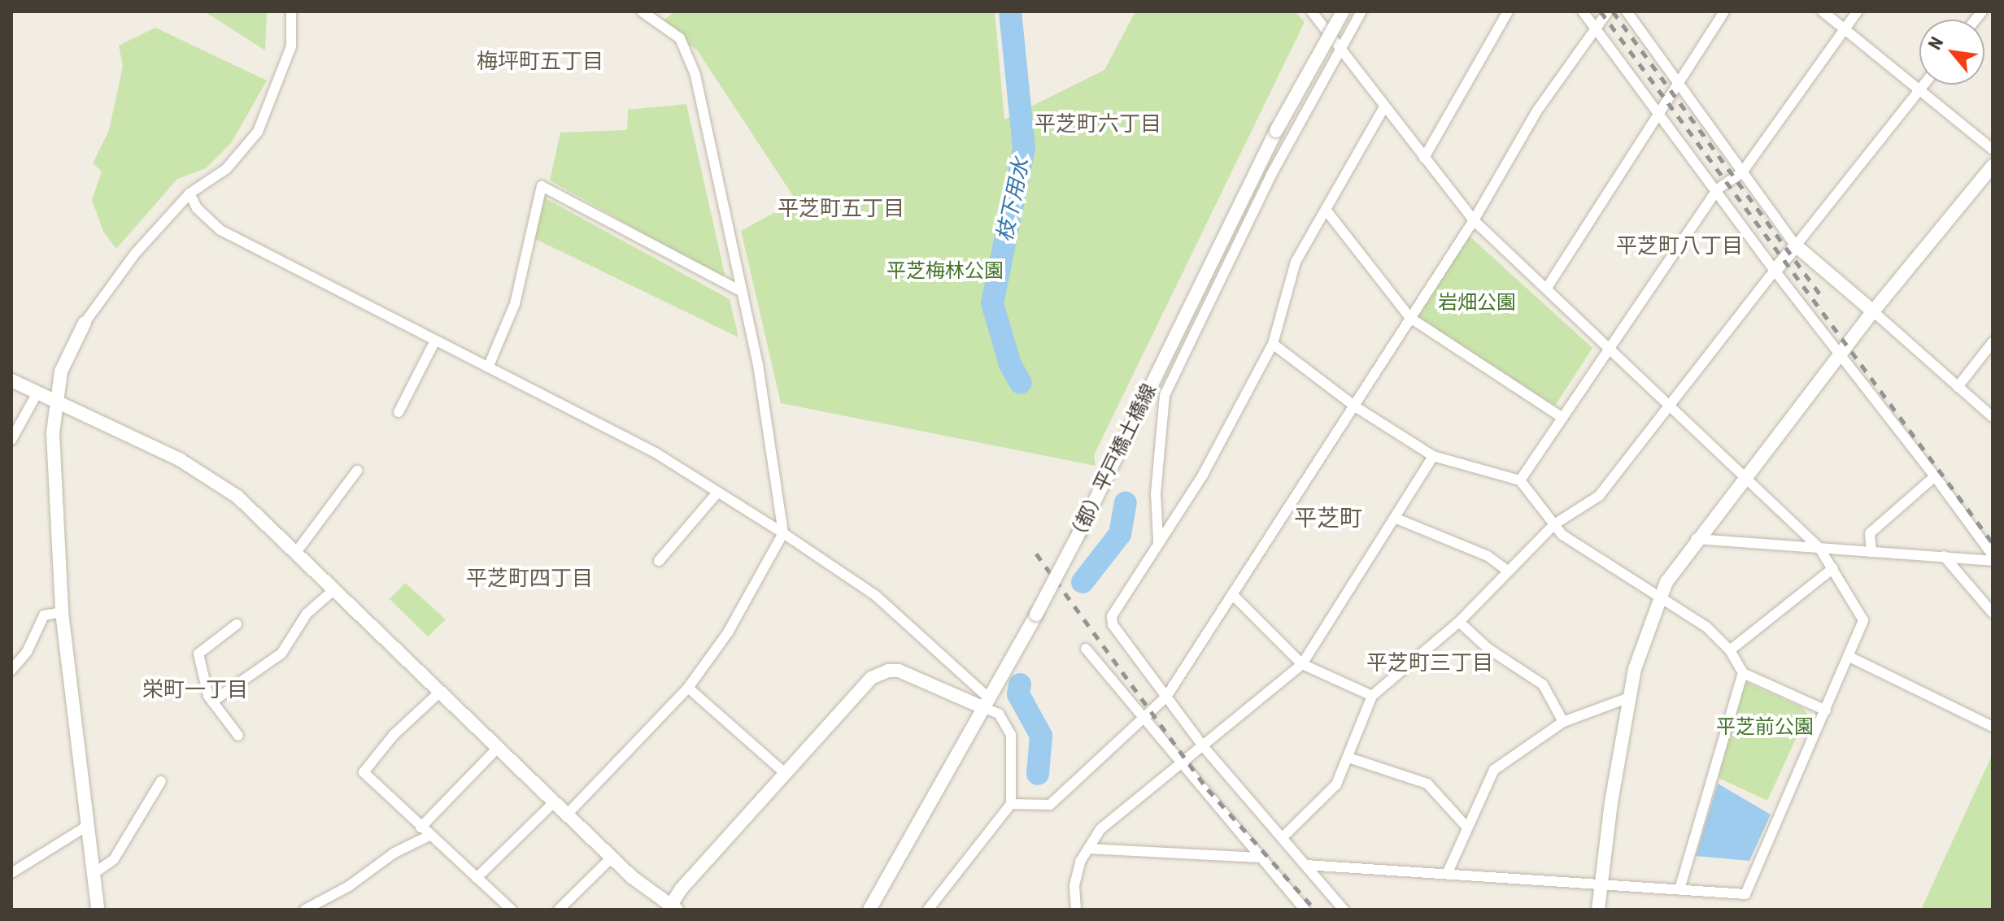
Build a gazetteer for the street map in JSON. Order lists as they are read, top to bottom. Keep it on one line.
{"streets":{"street":["（都）平戸橋土橋線"]},"districts":["梅坪町五丁目","平芝町六丁目","平芝町五丁目","平芝町八丁目","平芝町","平芝町四丁目","平芝町三丁目","栄町一丁目"],"water":["枝下用水"],"parks":["平芝梅林公園","岩畑公園","平芝前公園"],"north":"top left"}
